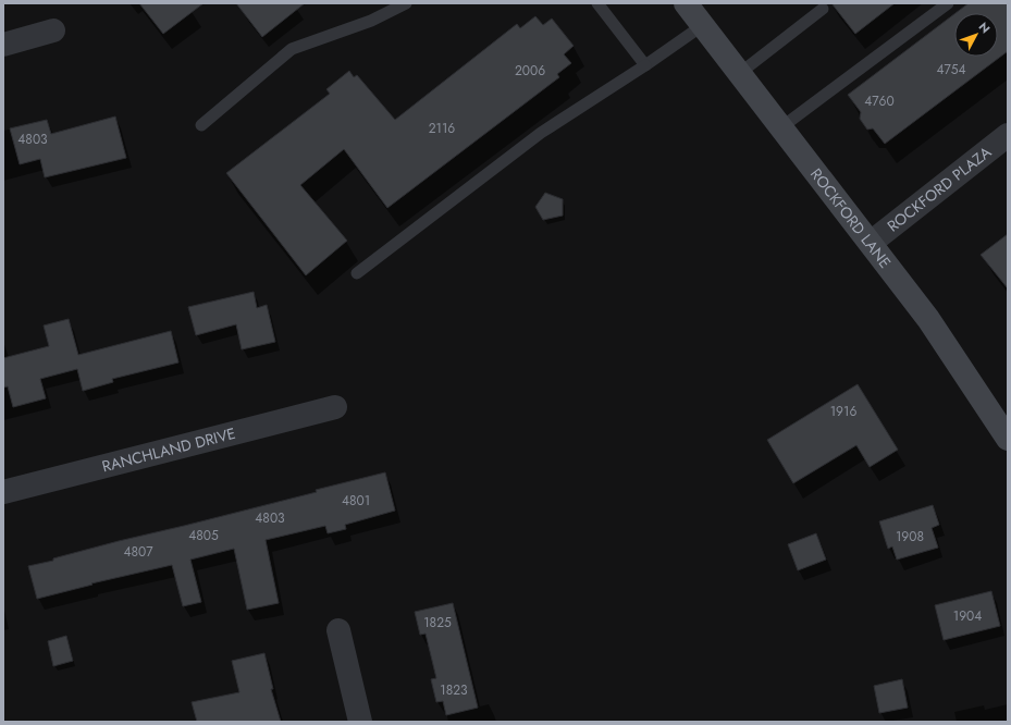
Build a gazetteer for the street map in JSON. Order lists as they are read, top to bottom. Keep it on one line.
{"streets":{"main road":["ROCKFORD LANE"],"street":["ROCKFORD PLAZA","RANCHLAND DRIVE"]},"crossings":[["ROCKFORD PLAZA","ROCKFORD LANE"]],"house_numbers":["4754","2006","4760","2116","4803","1916","4801","4803","4805","1908","4807","1904","1825","1823"],"north":"top right"}
